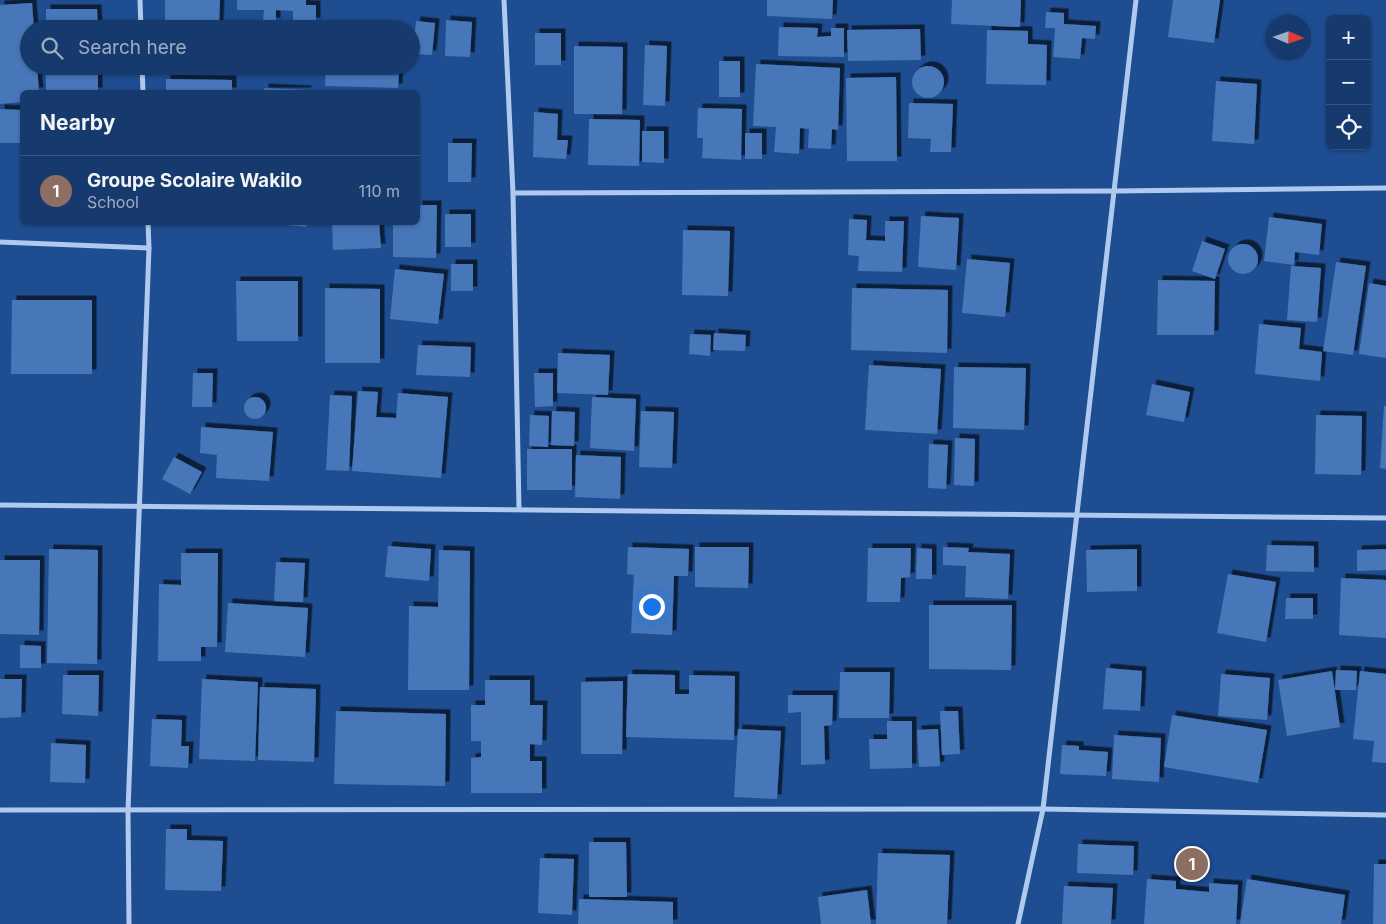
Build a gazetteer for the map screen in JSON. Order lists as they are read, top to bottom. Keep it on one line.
{"north":"right","page":{"map_buttons":["+","−"],"search":"Search here","heading":"Nearby","list":[{"mark":"1","name":"Groupe Scolaire Wakilo","note":"School","value":"110 m"}],"pins":"1"}}
